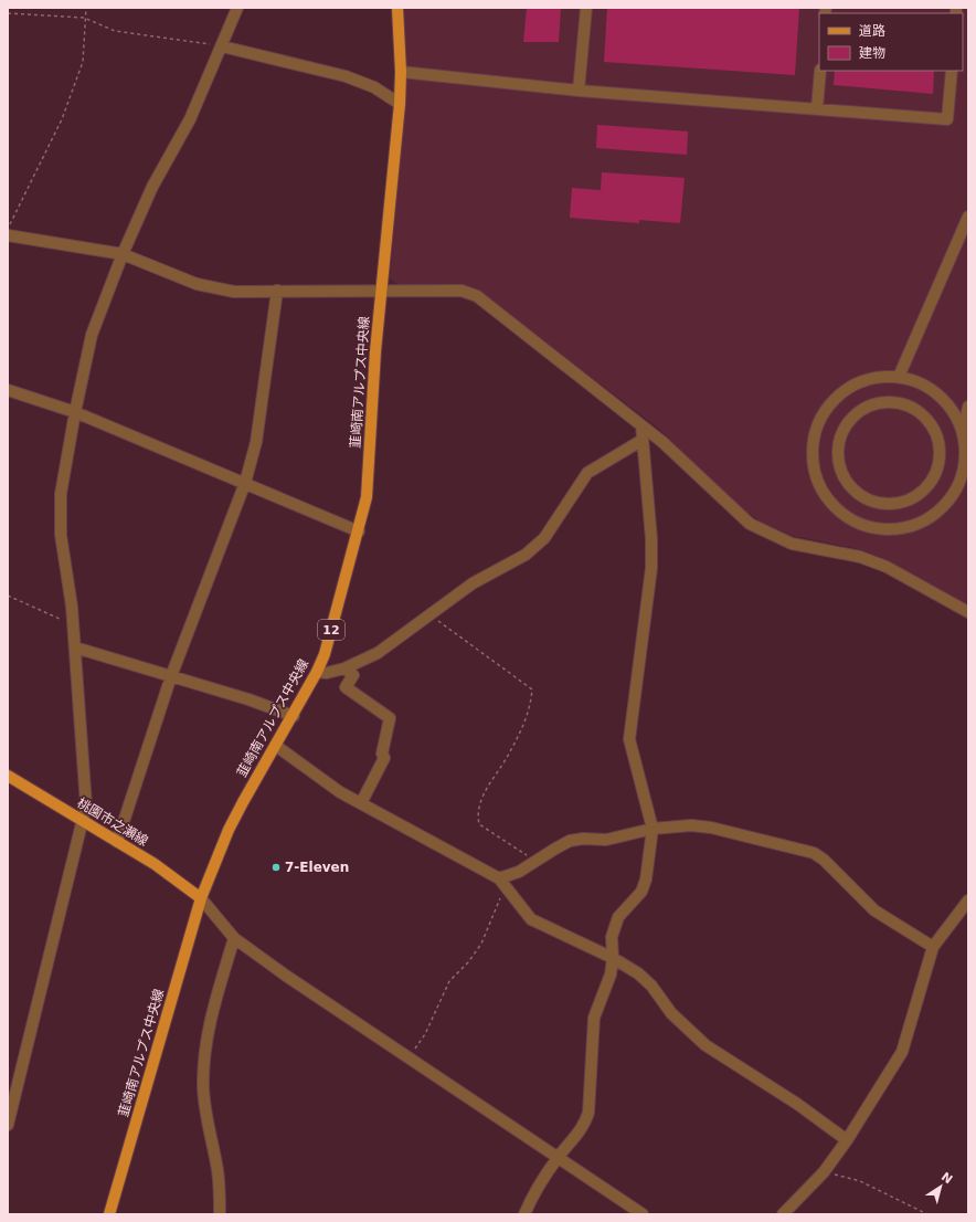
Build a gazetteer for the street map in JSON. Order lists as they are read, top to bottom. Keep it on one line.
{"streets":{"main road":["韮崎南アルプス中央線","12","桃園市之瀬線"]},"crossings":[["韮崎南アルプス中央線","桃園市之瀬線"]],"places":["7-Eleven"],"legend":["道路","建物"],"north":"top right"}
